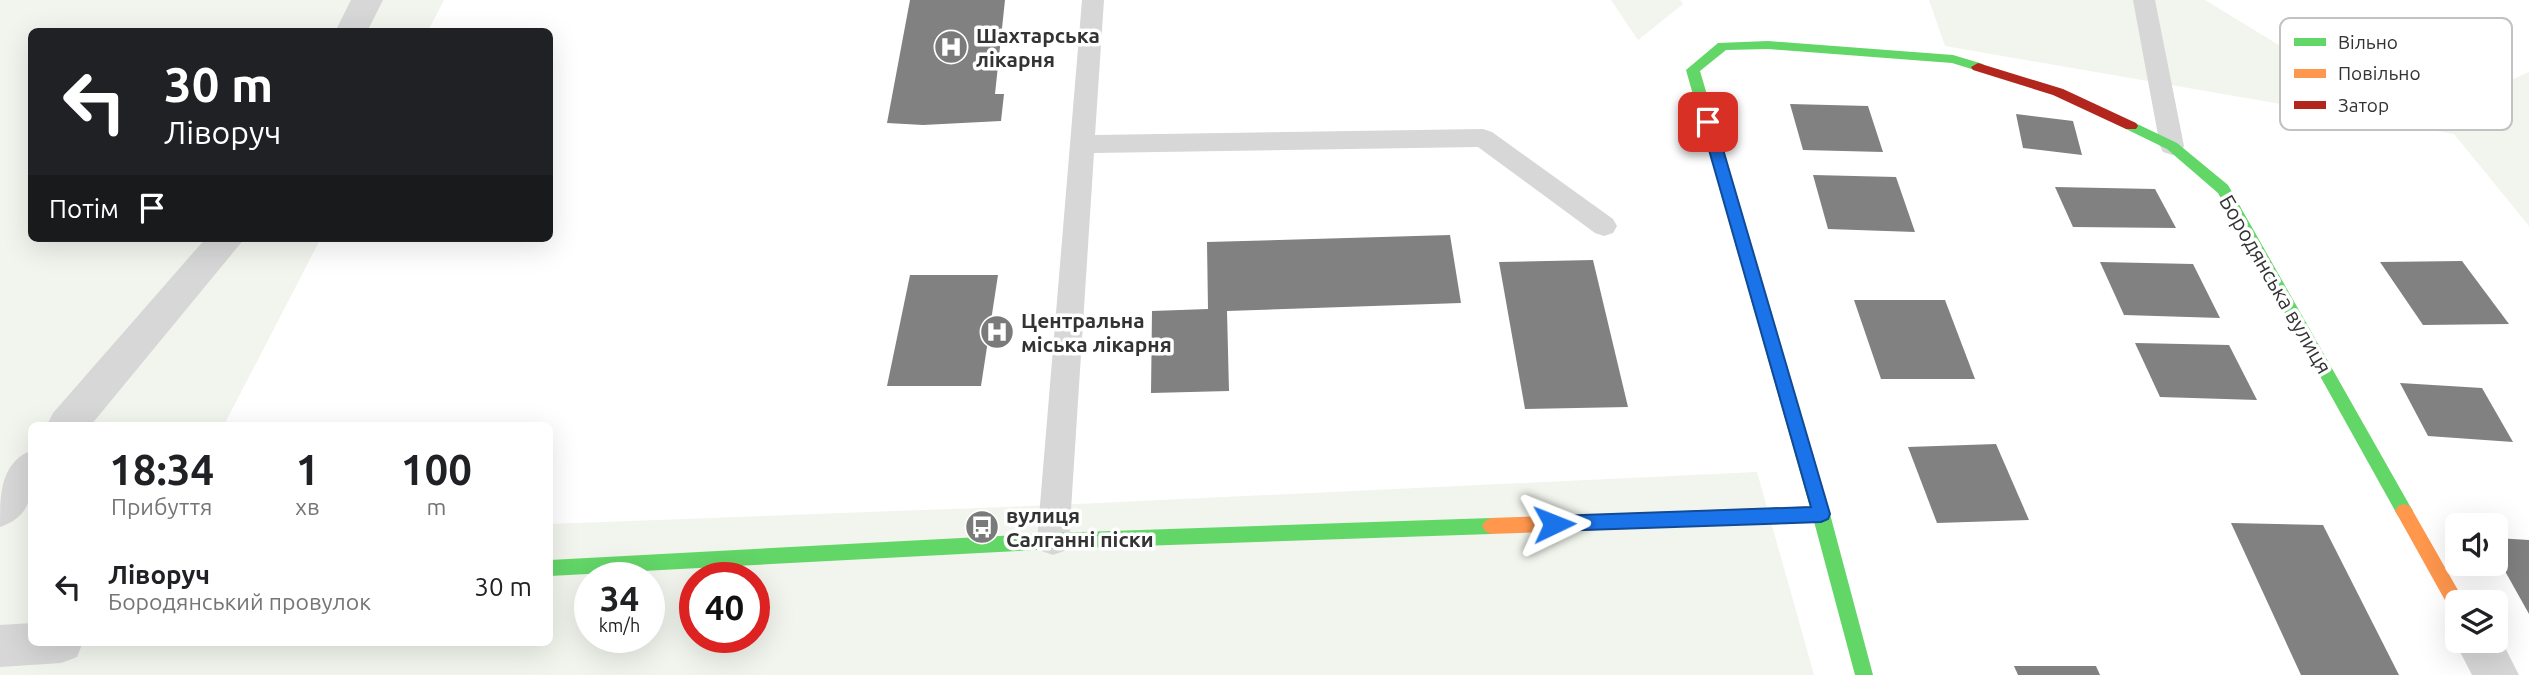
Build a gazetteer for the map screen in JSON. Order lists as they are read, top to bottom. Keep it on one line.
{"streets":{"street":["Бородянська вулиця"]},"places":{"hospital":["Шахтарська лікарня","Центральна міська лікарня"],"bus stop":["вулиця Салганні піски"]},"legend":["Вільно","Повільно","Затор"],"page":{"turn":["30 m","Ліворуч"],"then":"Потім","eta":["18:34","Прибуття","1","хв","100","m"],"list":[{"name":"Ліворуч","note":"Бородянський провулок","value":"30 m"}],"speed":"34 km/h","limit":"40"}}
